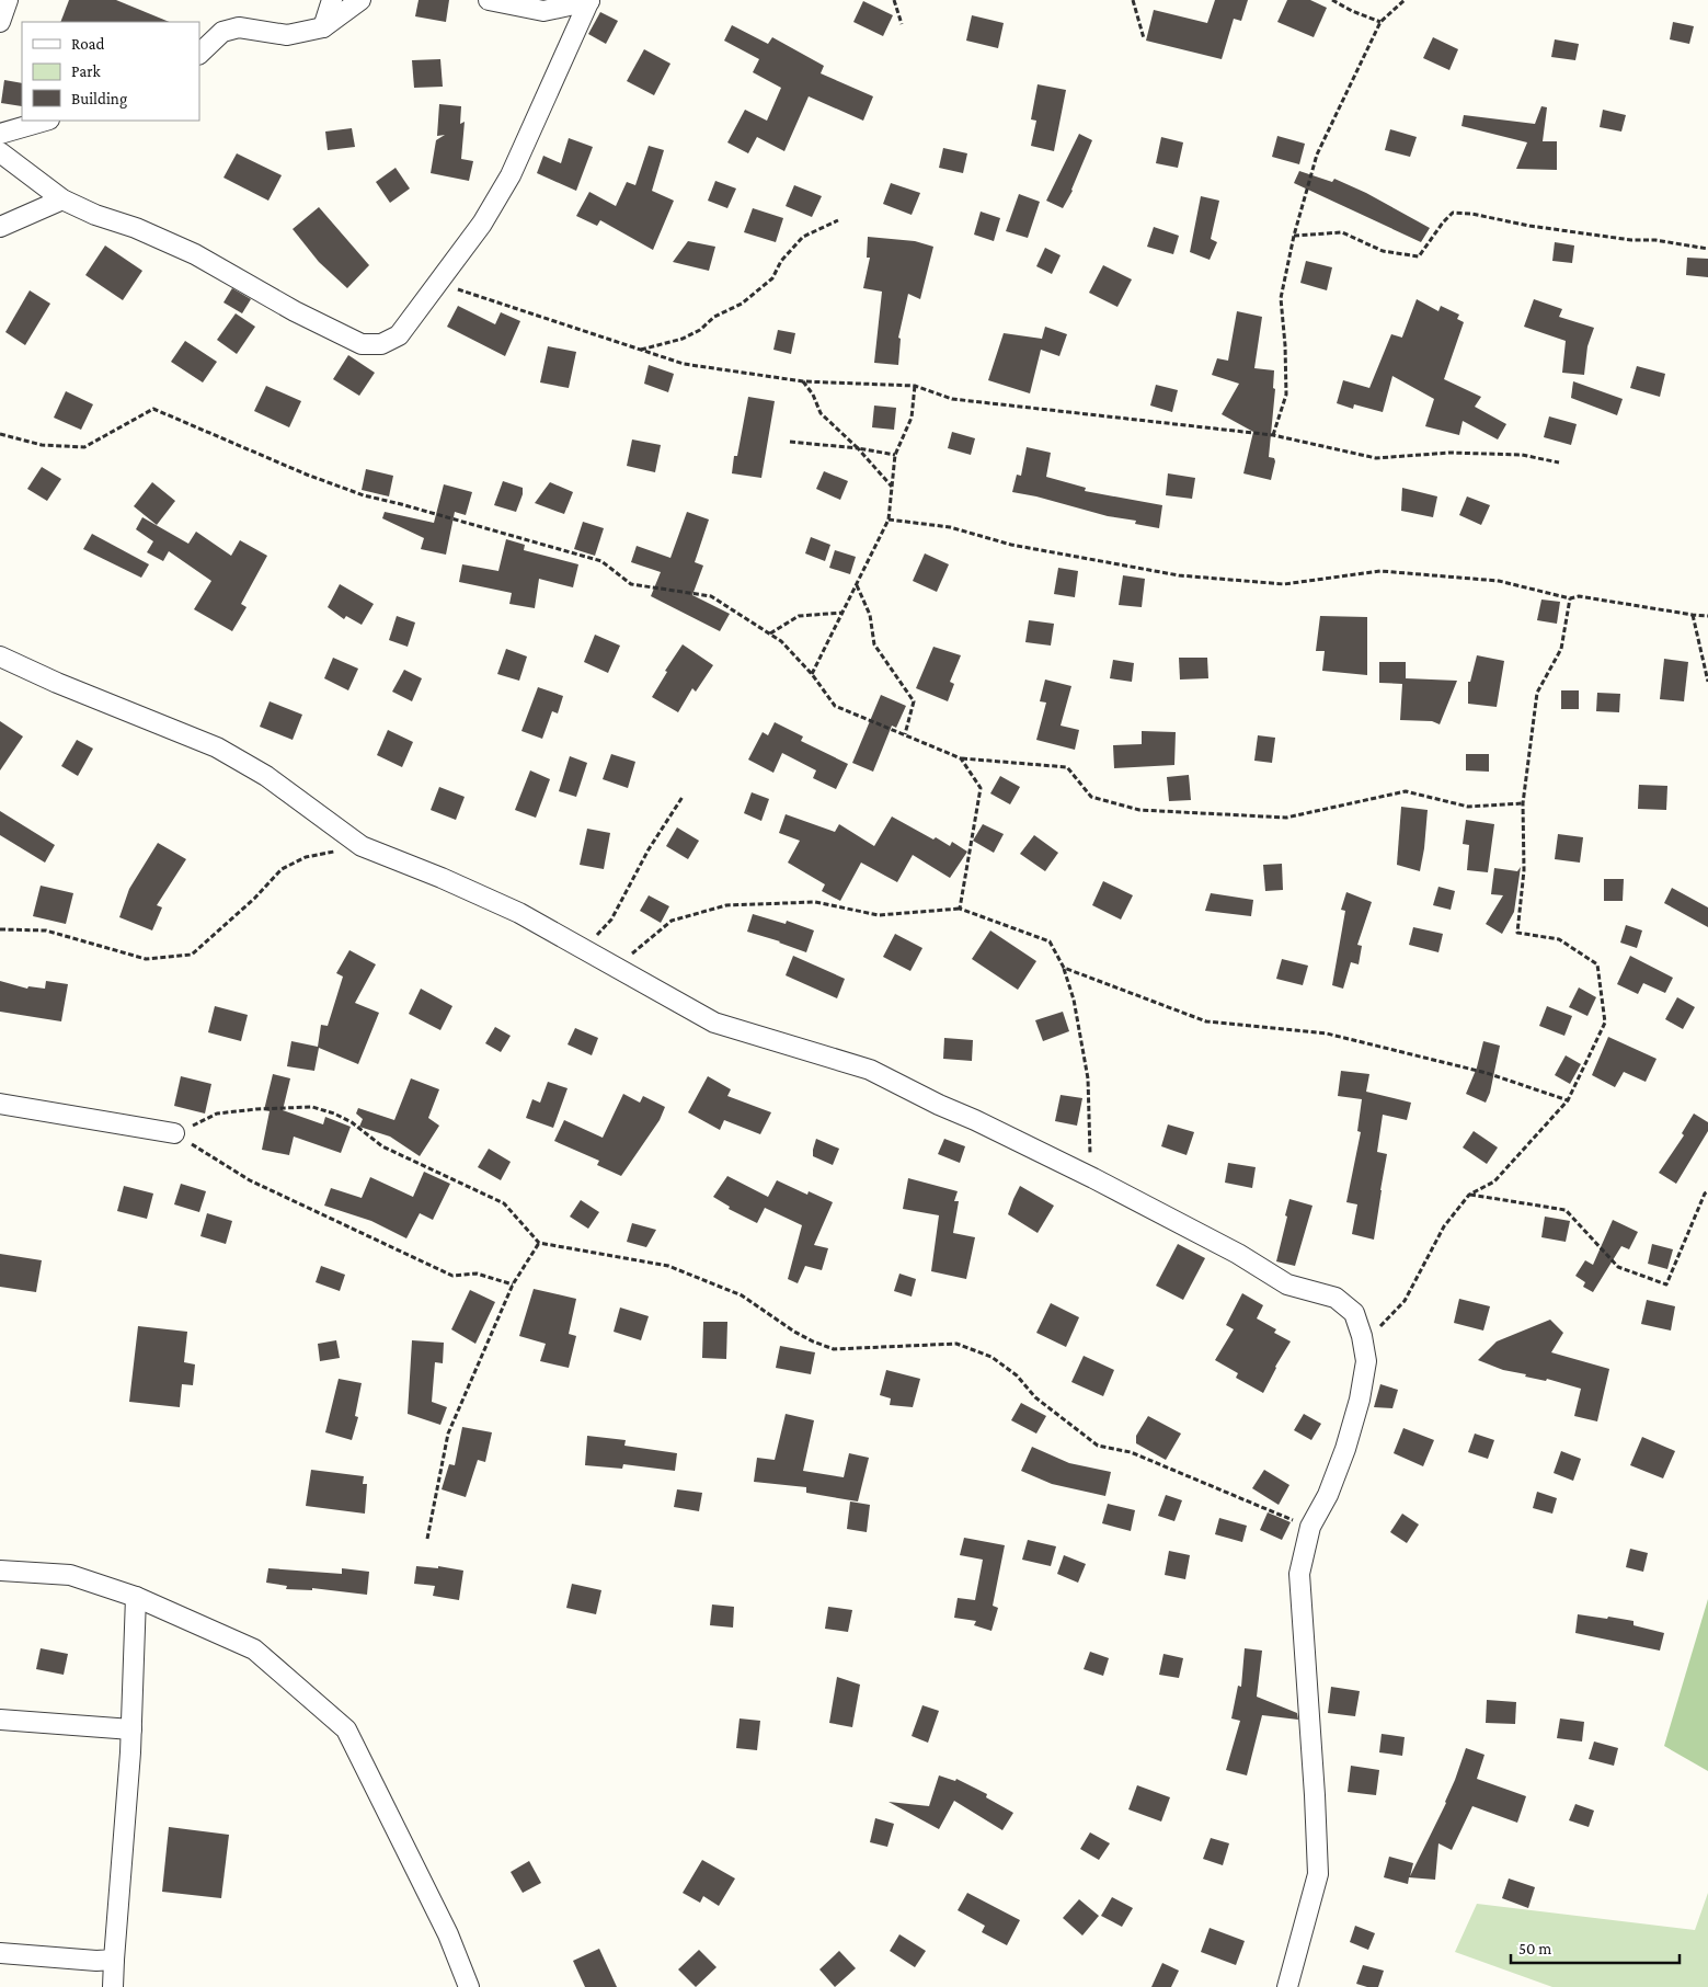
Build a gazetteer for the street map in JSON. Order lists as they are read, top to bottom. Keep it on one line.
{"legend":["Road","Park","Building"],"scale_bar":"50 m"}
